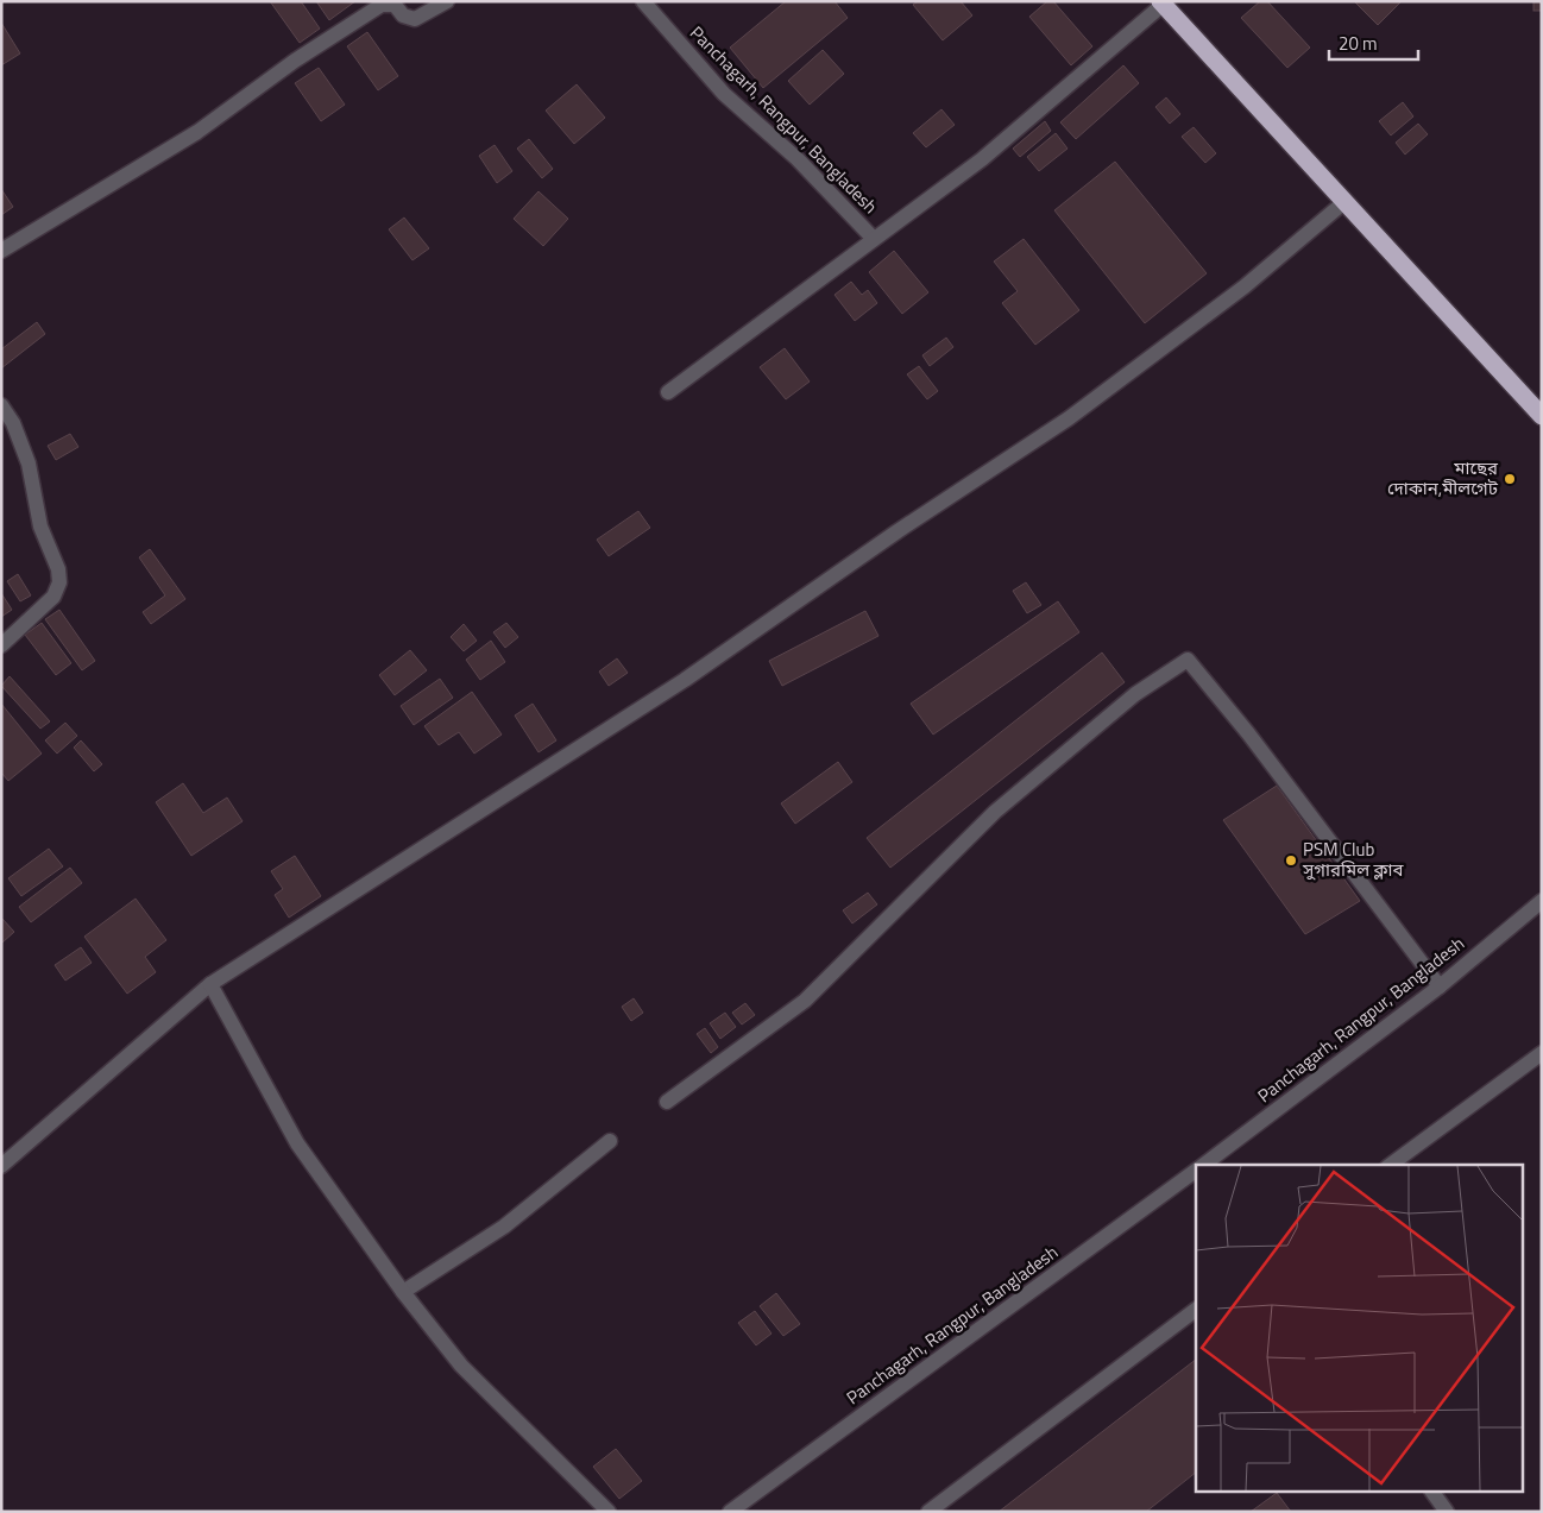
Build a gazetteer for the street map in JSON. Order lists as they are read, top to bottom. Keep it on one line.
{"streets":{"street":["Panchagarh, Rangpur, Bangladesh"]},"places":["মাছের দোকান,মীলগেট","PSM Club সুগারমিল ক্লাব"],"scale_bar":"20 m"}
